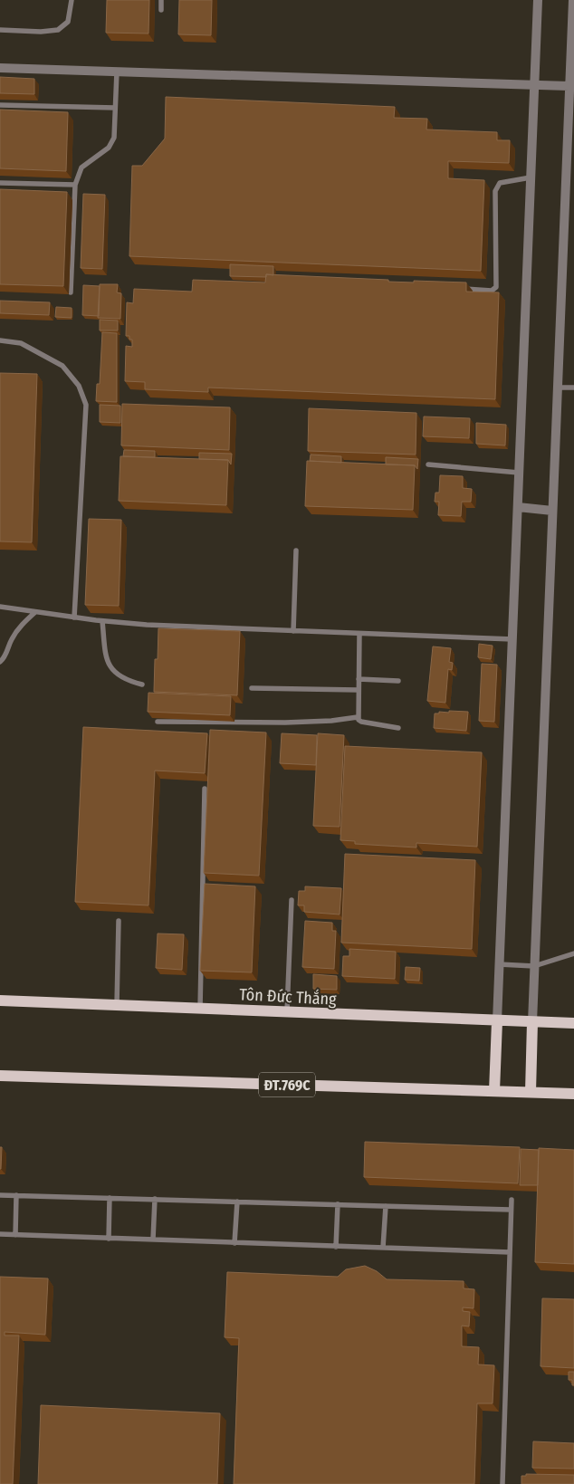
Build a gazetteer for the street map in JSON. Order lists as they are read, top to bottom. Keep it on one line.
{"streets":{"main road":["Tôn Đức Thắng","ĐT.769C"]}}
